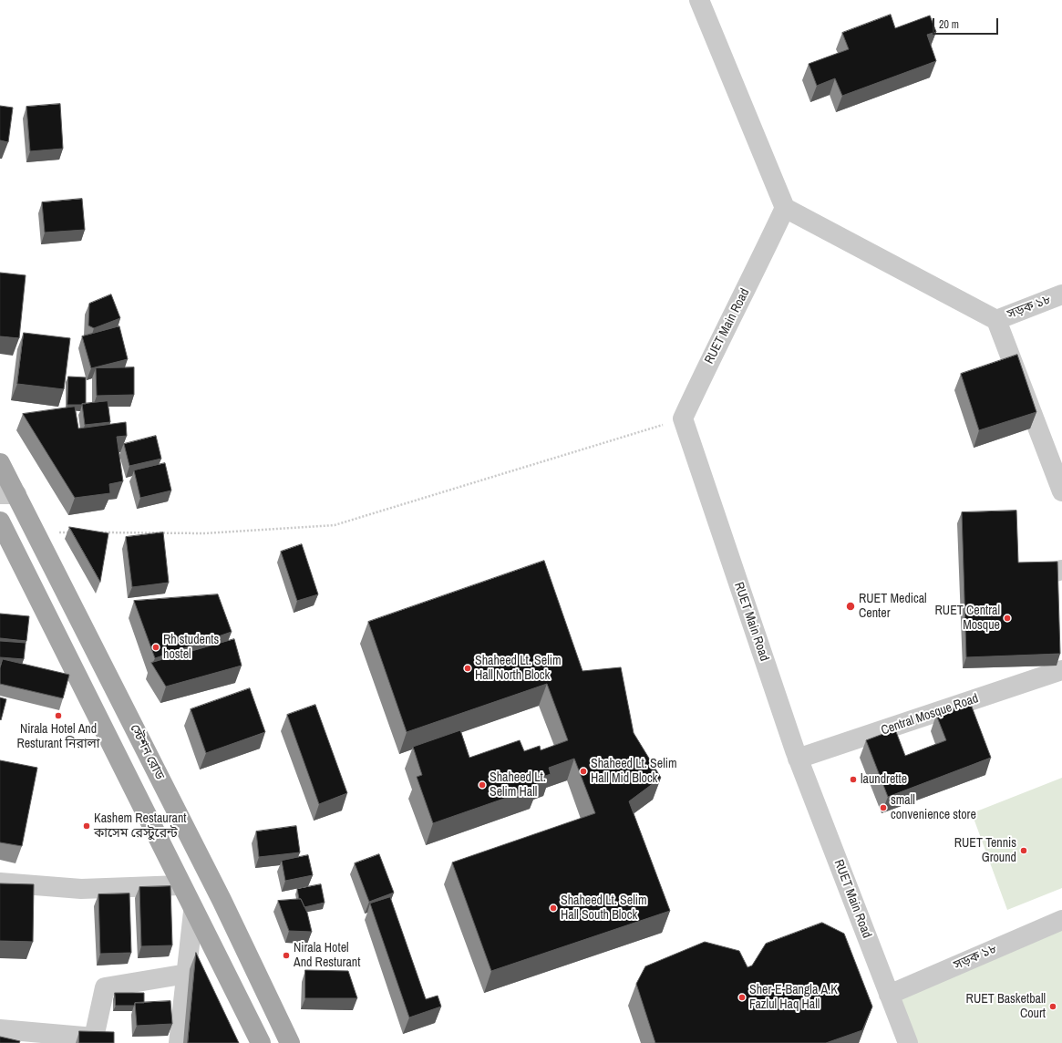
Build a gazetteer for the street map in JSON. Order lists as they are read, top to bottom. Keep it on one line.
{"streets":{"main road":["স্টেশন রোড"],"street":["সড়ক ১৮","RUET Main Road","Central Mosque Road"]},"crossings":[["সড়ক ১৮","RUET Main Road"],["RUET Main Road","Central Mosque Road"]],"places":["RUET Medical Center","RUET Central Mosque","Rh students hostel","Shaheed Lt. Selim Hall North Block","Nirala Hotel And Resturant নিরালা","Shaheed Lt. Selim Hall Mid Block","laundrette","Shaheed Lt. Selim Hall","small convenience store","Kashem Restaurant কাসেম রেস্টুরেন্ট","RUET Tennis Ground","Shaheed Lt. Selim Hall South Block","Nirala Hotel And Resturant","Sher-E-Bangla A.K Fazlul Haq Hall","RUET Basketball Court"],"scale_bar":"20 m"}
